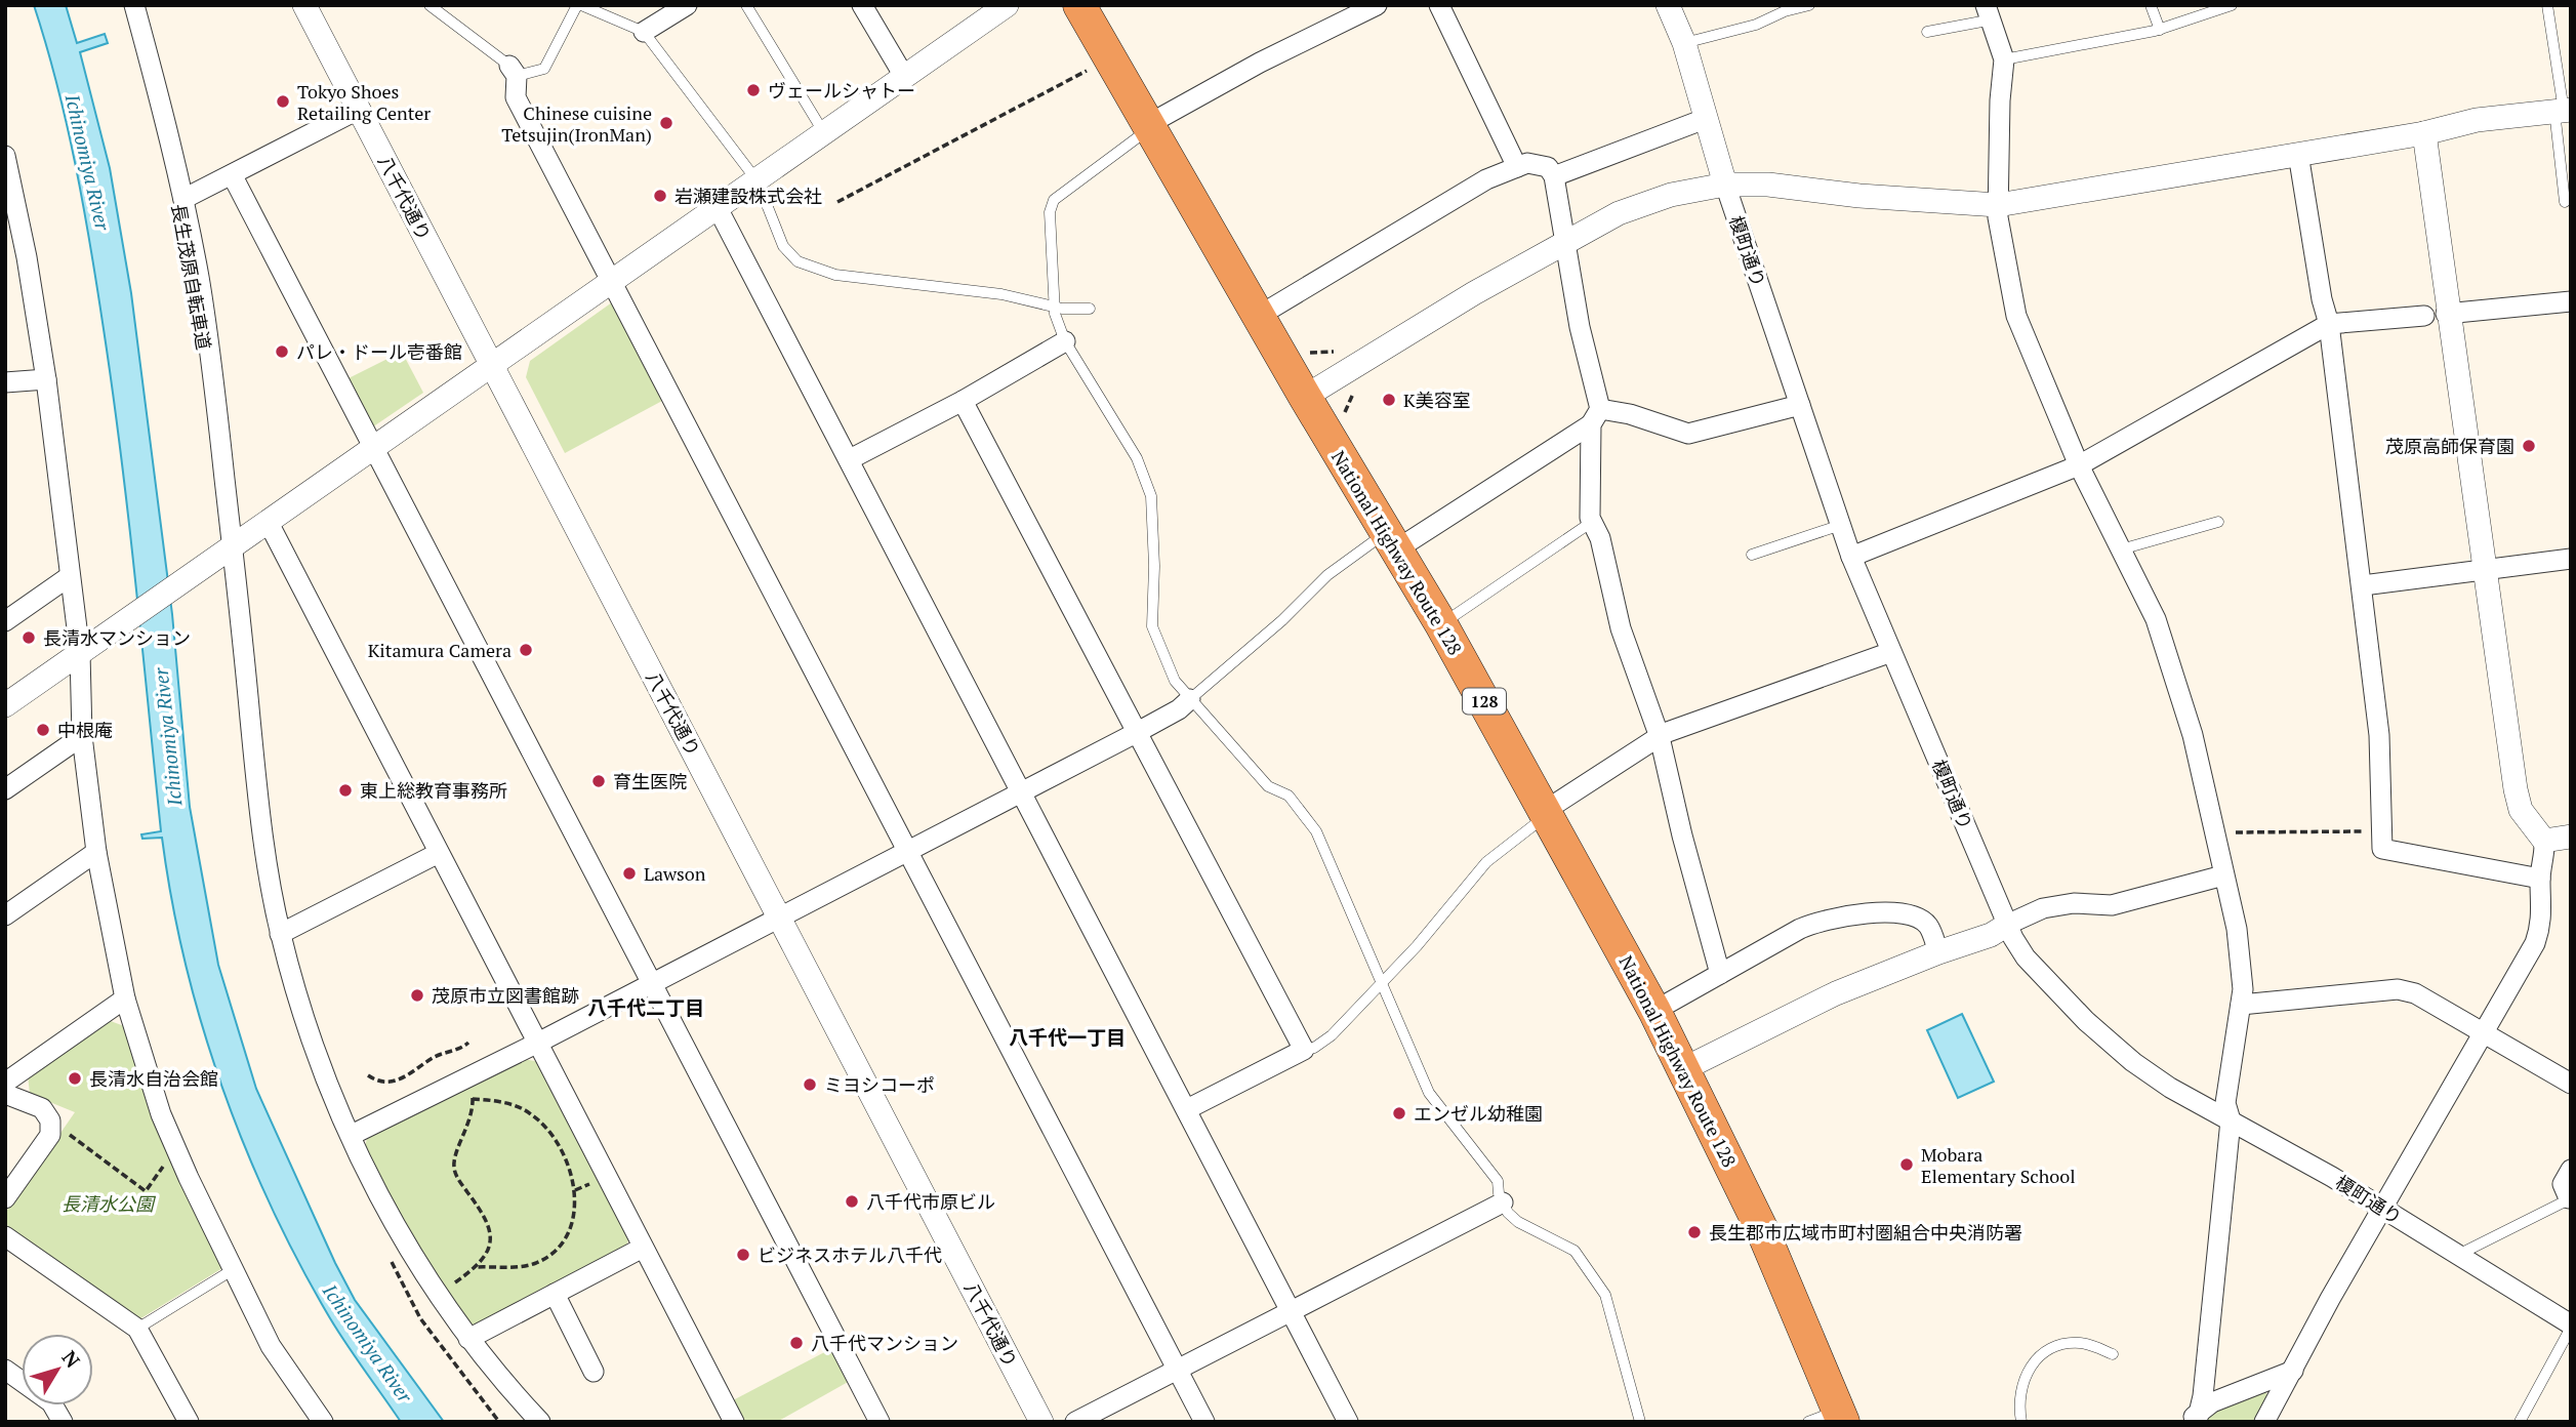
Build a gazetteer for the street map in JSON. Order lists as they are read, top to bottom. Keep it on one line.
{"streets":{"highway":["National Highway Route 128","128"],"street":["八千代通り","榎町通り"]},"districts":["八千代二丁目","八千代一丁目"],"water":["Ichinomiya River"],"parks":["長清水公園"],"places":["ヴェールシャトー","Tokyo Shoes Retailing Center","Chinese cuisine Tetsujin(IronMan)","岩瀬建設株式会社","パレ・ドール壱番館","K美容室","茂原高師保育園","長清水マンション","Kitamura Camera","中根庵","育生医院","東上総教育事務所","Lawson","茂原市立図書館跡","長清水自治会館","ミヨシコーポ","エンゼル幼稚園","Mobara Elementary School","八千代市原ビル","長生郡市広域市町村圏組合中央消防署","ビジネスホテル八千代","八千代マンション"],"north":"top right"}
